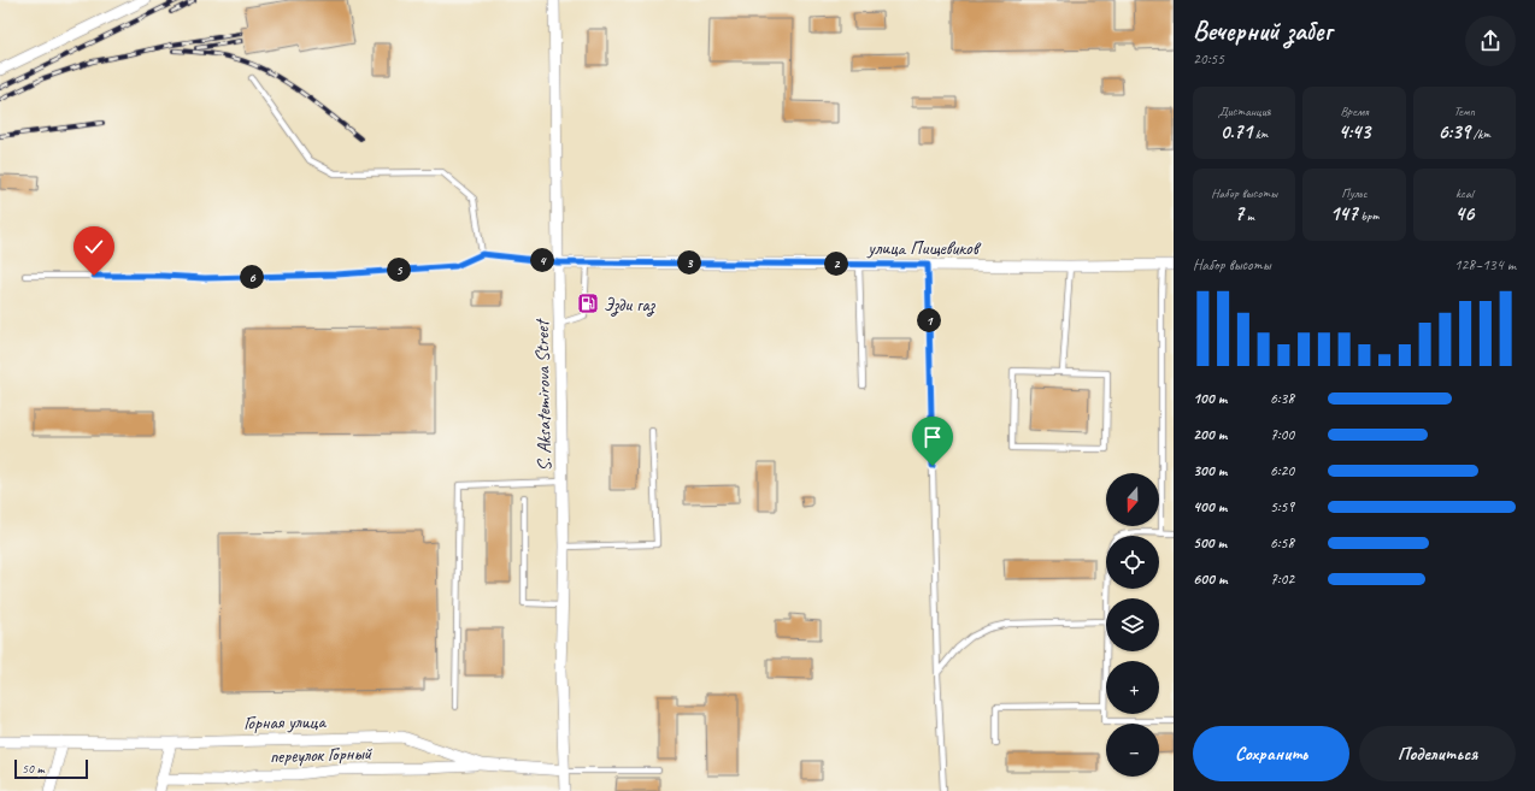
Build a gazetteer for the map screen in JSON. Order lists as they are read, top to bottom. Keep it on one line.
{"streets":{"street":["улица Пищевиков","S. Aksatemirova Street","Горная улица","переулок Горный"]},"crossings":[["улица Пищевиков","S. Aksatemirova Street"],["S. Aksatemirova Street","Горная улица"],["Горная улица","переулок Горный"]],"places":{"fuel station":["Эзди газ"]},"scale_bar":"50 m","north":"bottom","page":{"heading":["Вечерний забег","20:55"],"stats":[["Дистанция","0.71 km"],["Время","4:43"],["Темп","6:39 /km"],["Набор высоты","7 m"],["Пульс","147 bpm"],["kcal","46"]],"chart":["Набор высоты","128–134 m"],"pins":["4","3","2","5","6","1"],"list":[{"name":"100 m","note":"6:38"},{"name":"200 m","note":"7:00"},{"name":"300 m","note":"6:20"},{"name":"400 m","note":"5:59"},{"name":"500 m","note":"6:58"},{"name":"600 m","note":"7:02"}],"map_buttons":["+","−"],"buttons":["Сохранить","Поделиться"],"scale":"50 m"}}
